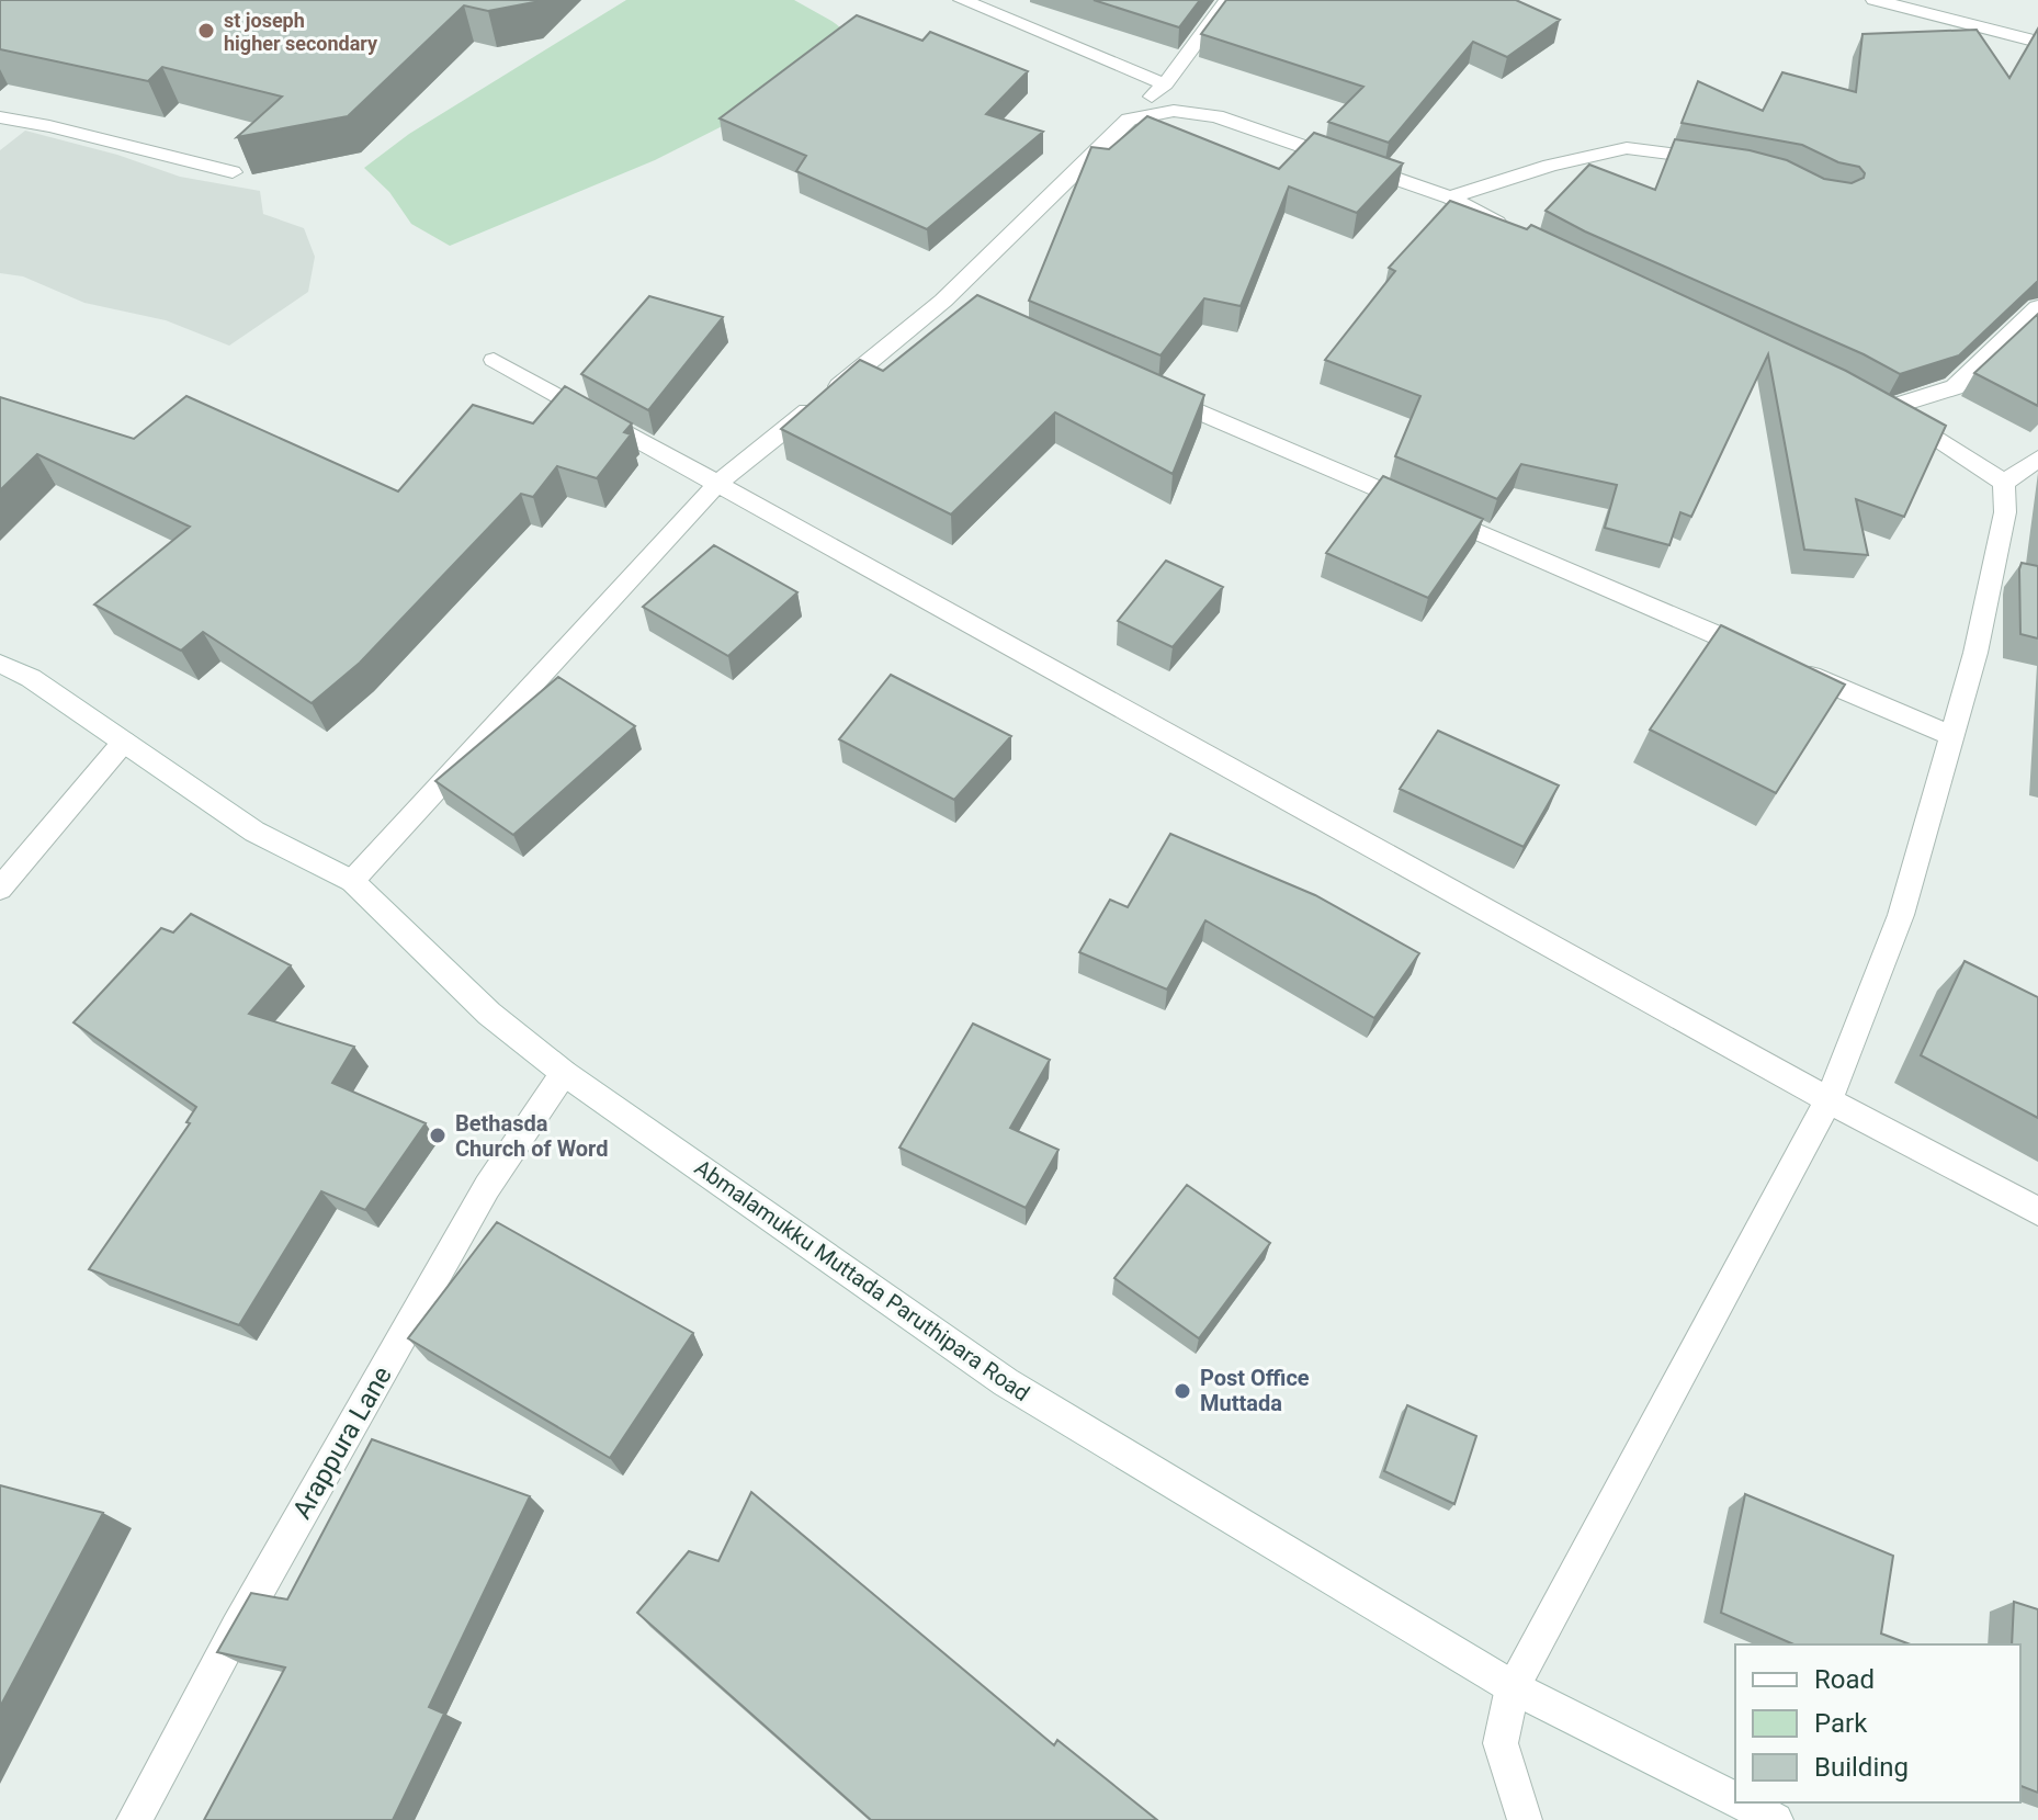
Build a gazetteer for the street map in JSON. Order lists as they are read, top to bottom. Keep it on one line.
{"streets":{"street":["Abmalamukku Muttada Paruthipara Road","Arappura Lane"]},"crossings":[["Abmalamukku Muttada Paruthipara Road","Arappura Lane"]],"places":["st joseph higher secondary","Bethasda Church of Word","Post Office Muttada"],"legend":["Road","Park","Building"]}
